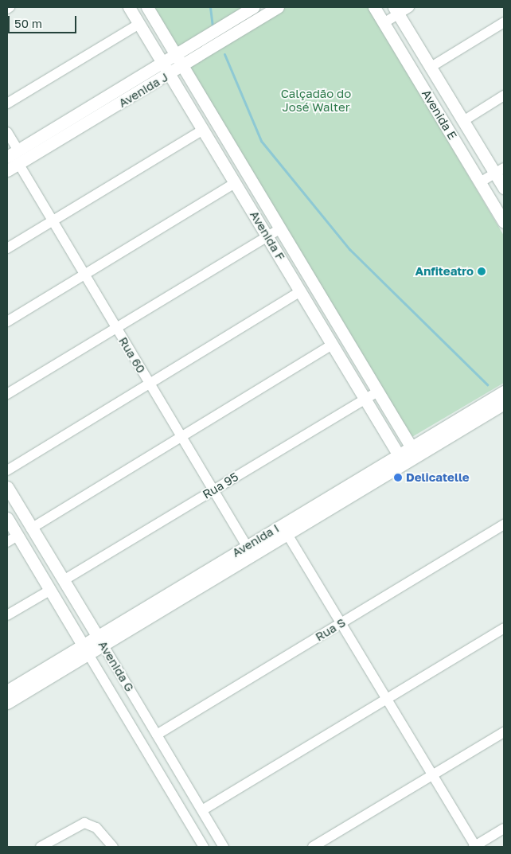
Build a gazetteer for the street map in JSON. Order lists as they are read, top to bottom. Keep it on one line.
{"streets":{"street":["Avenida J","Avenida E","Avenida F","Rua 60","Rua 95","Avenida I","Rua S","Avenida G"]},"crossings":[["Avenida J","Avenida F"],["Avenida J","Rua 60"],["Avenida F","Rua 95"],["Avenida F","Avenida I"],["Rua 60","Rua 95"],["Rua 60","Avenida I"],["Rua 95","Avenida G"],["Avenida I","Avenida G"],["Rua S","Avenida G"]],"parks":["Calçadão do José Walter"],"places":["Anfiteatro","Delicatelle"],"scale_bar":"50 m"}
